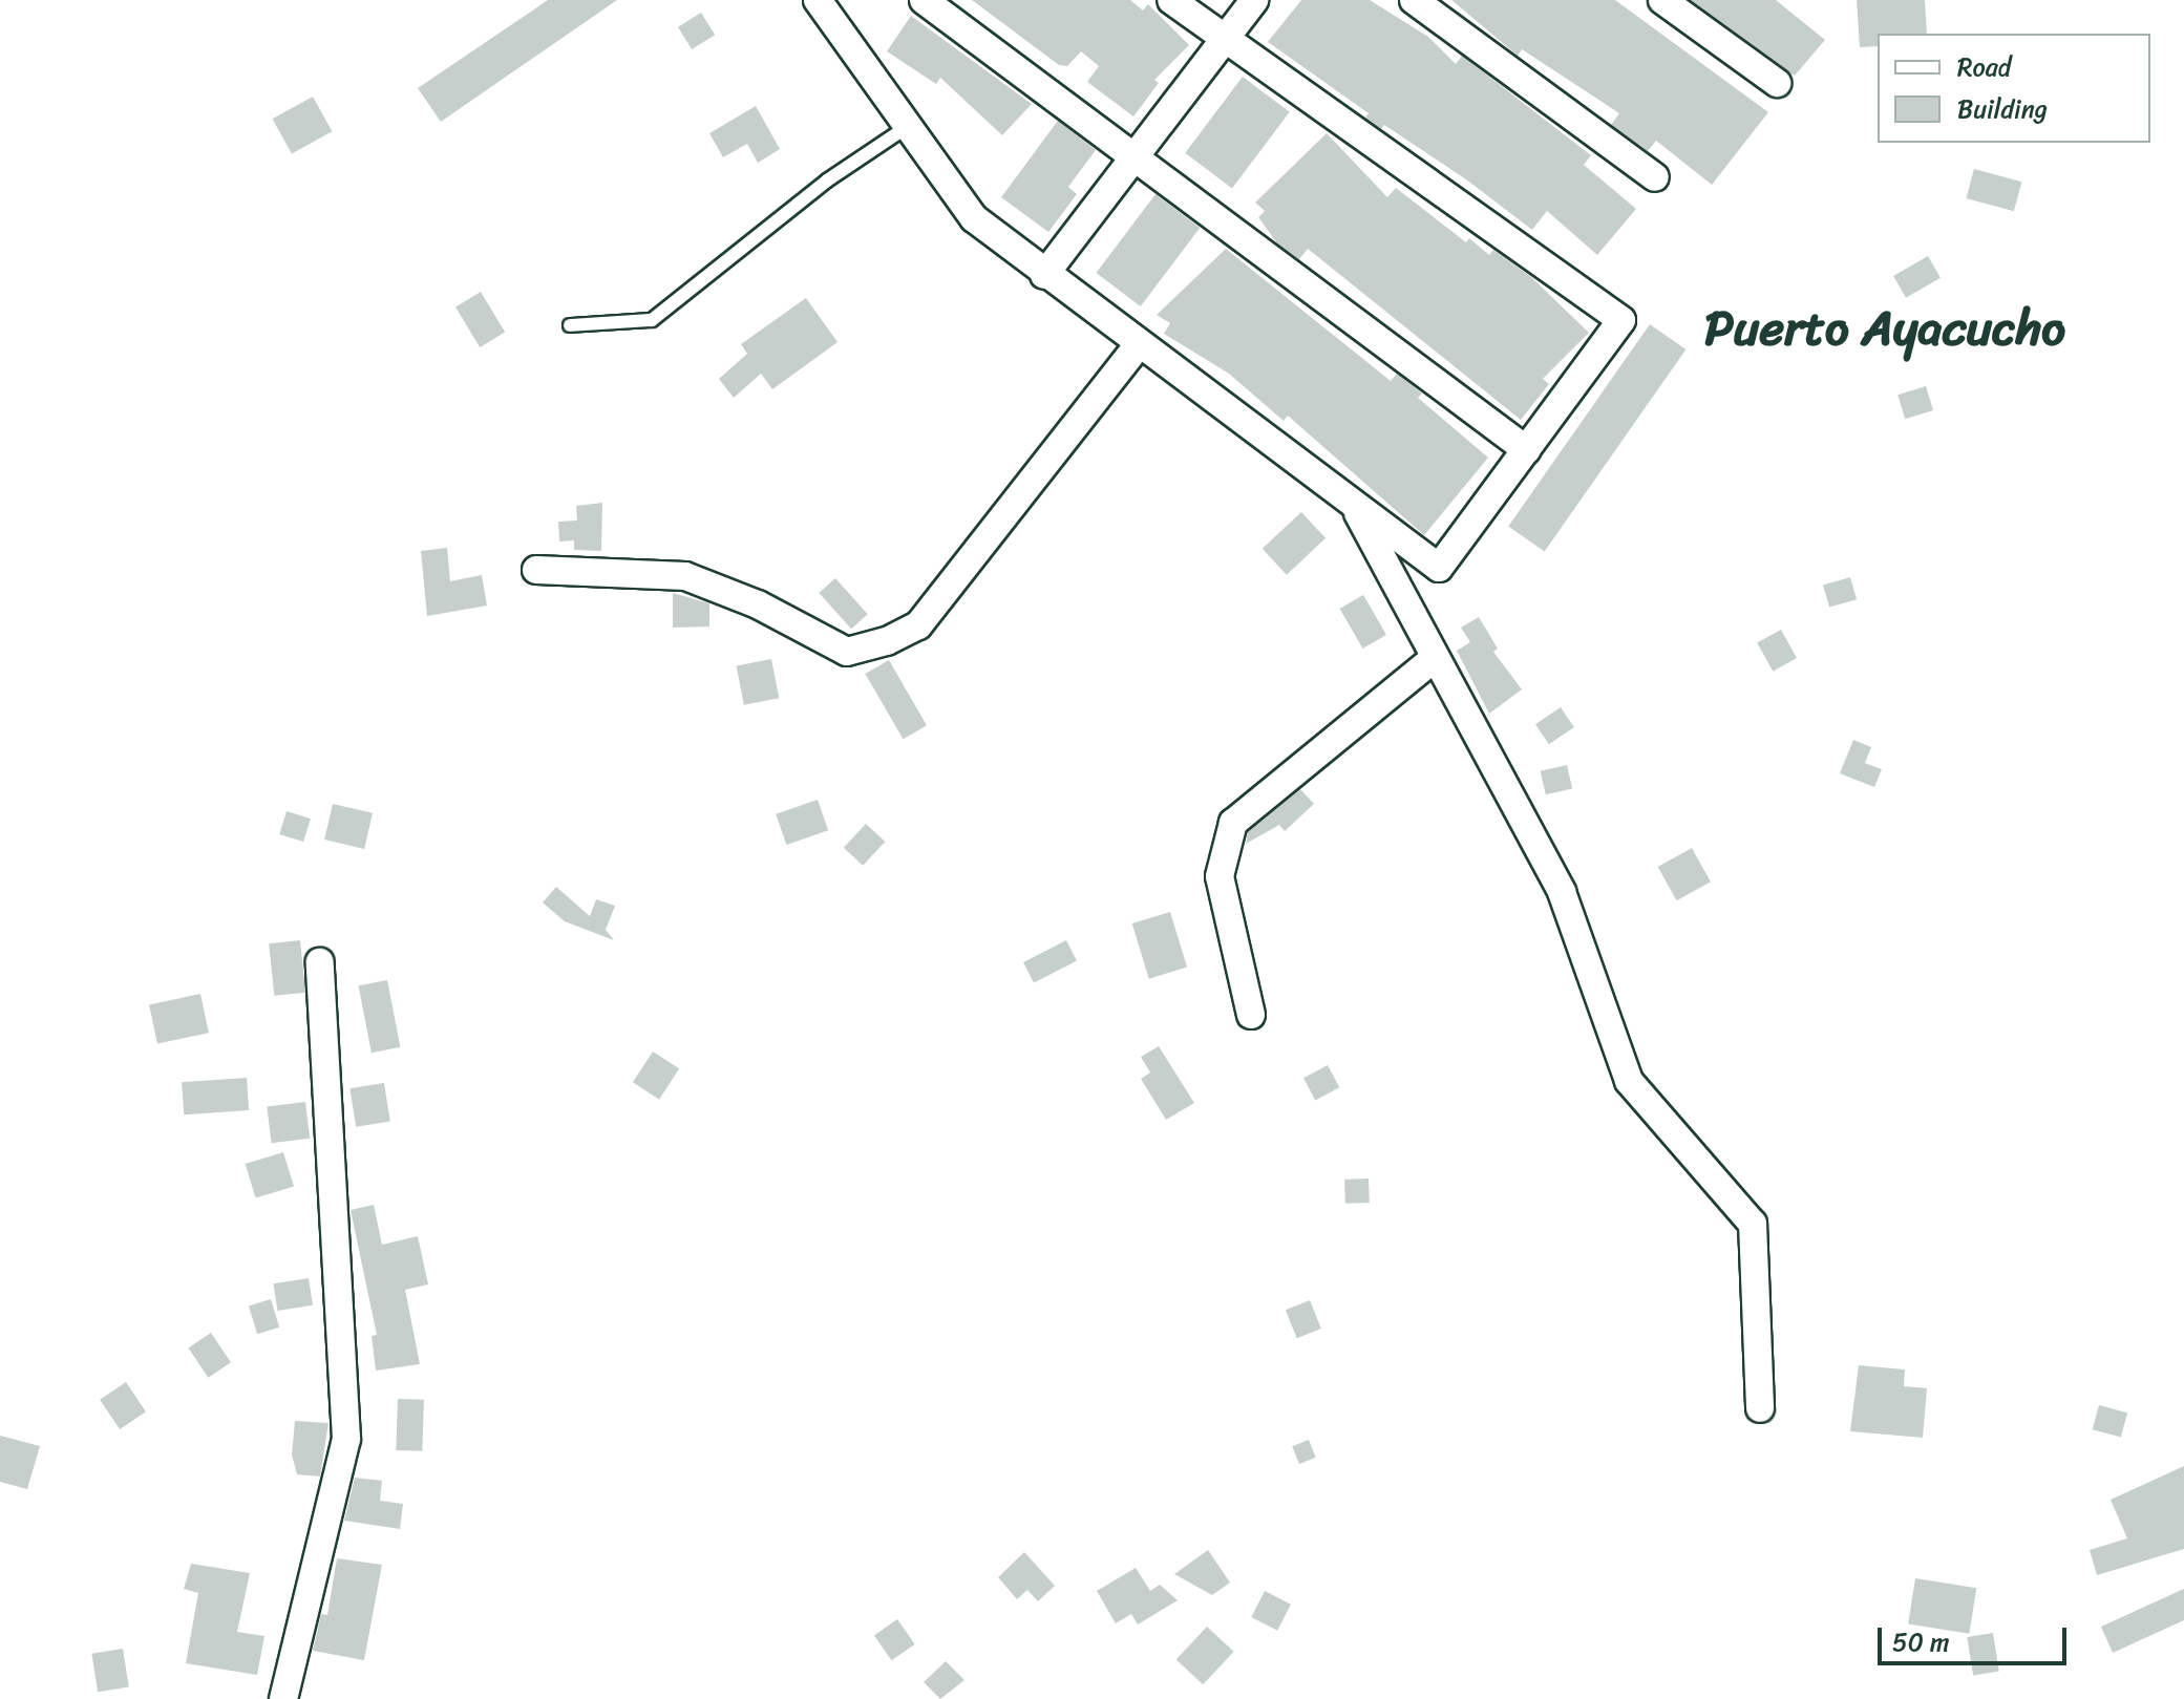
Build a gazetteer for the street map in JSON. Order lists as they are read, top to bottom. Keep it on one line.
{"districts":["Puerto Ayacucho"],"legend":["Road","Building"],"scale_bar":"50 m"}
